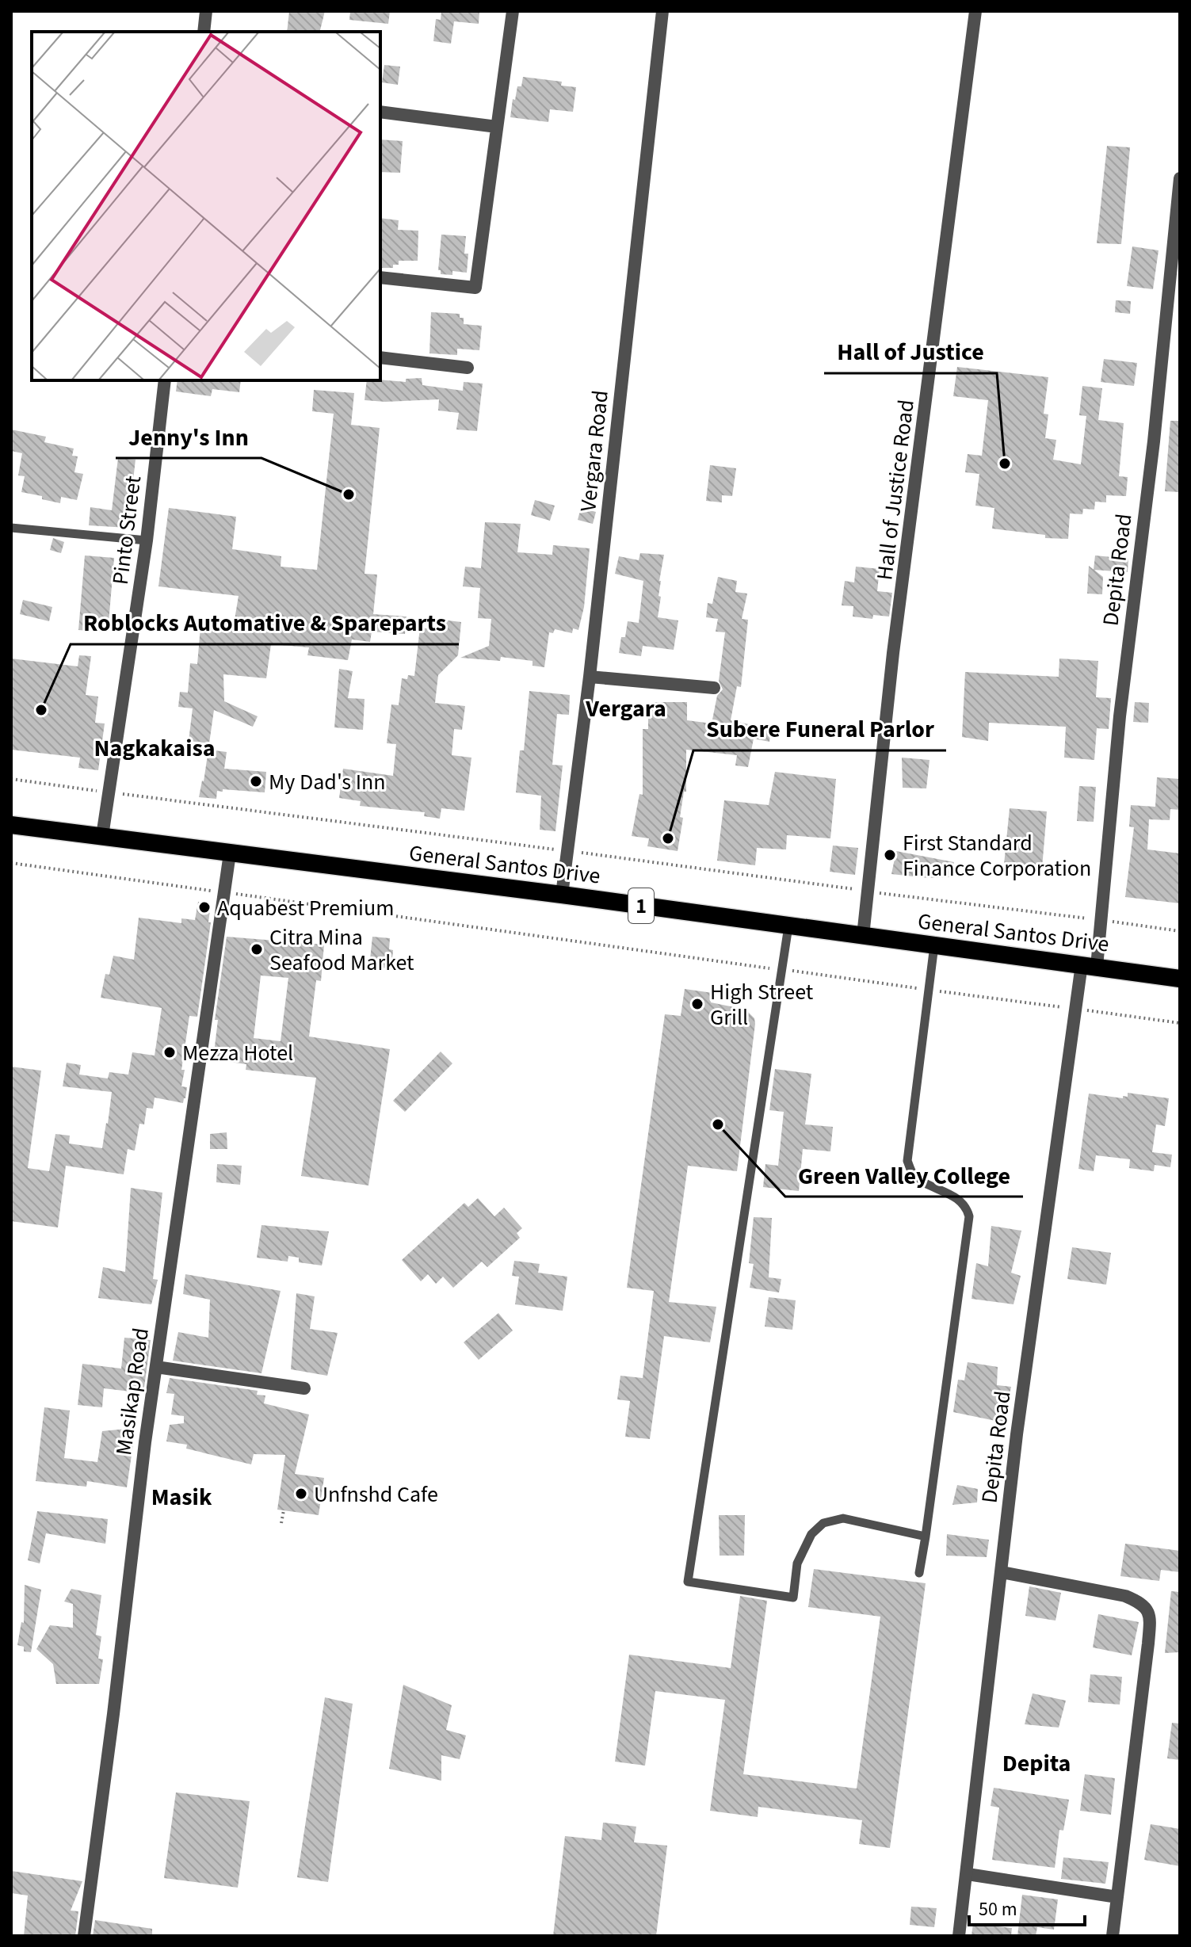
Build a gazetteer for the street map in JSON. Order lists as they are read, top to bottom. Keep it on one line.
{"streets":{"highway":["General Santos Drive","1"],"street":["Vergara Road","Hall of Justice Road","Pinto Street","Depita Road","Masikap Road"]},"crossings":[["Vergara Road","General Santos Drive"],["Hall of Justice Road","General Santos Drive"],["Pinto Street","General Santos Drive"],["Depita Road","General Santos Drive"],["General Santos Drive","Masikap Road"]],"districts":["Vergara","Nagkakaisa","Masik","Depita"],"places":["Hall of Justice","Jenny's Inn","Roblocks Automative & Spareparts","My Dad's Inn","Subere Funeral Parlor","First Standard Finance Corporation","Aquabest Premium","Citra Mina Seafood Market","High Street Grill","Mezza Hotel","Green Valley College","Unfnshd Cafe"],"scale_bar":"50 m"}
